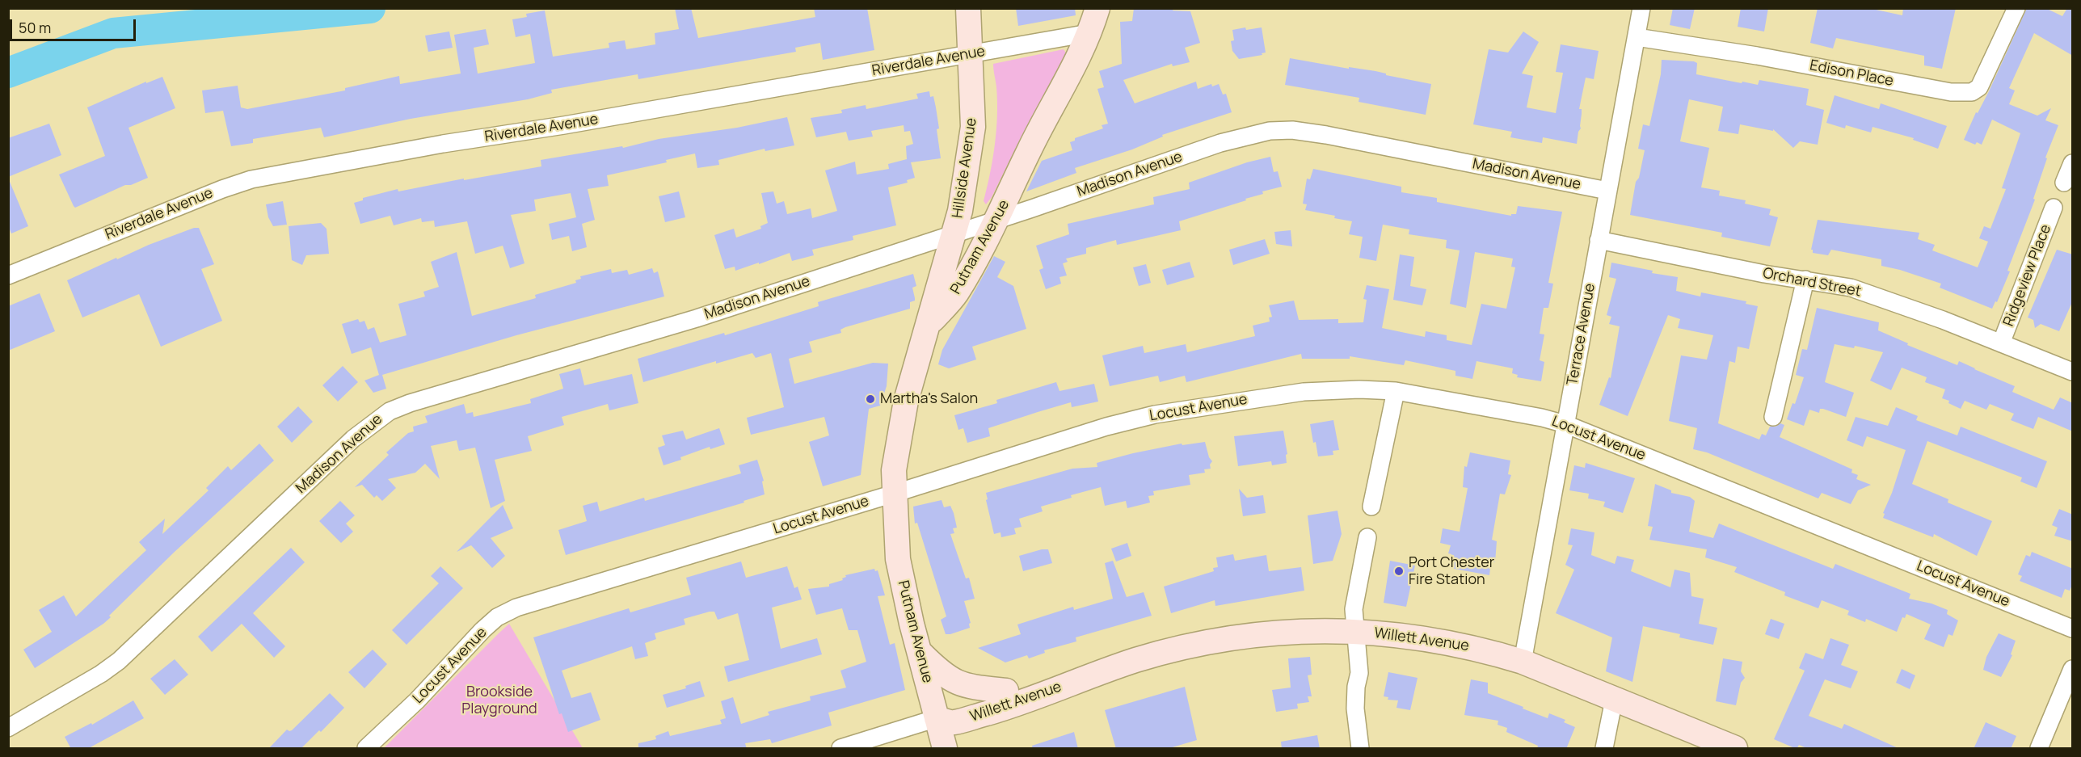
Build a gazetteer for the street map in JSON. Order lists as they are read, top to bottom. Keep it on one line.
{"streets":{"street":["Riverdale Avenue","Edison Place","Hillside Avenue","Madison Avenue","Putnam Avenue","Ridgeview Place","Orchard Street","Terrace Avenue","Locust Avenue","Willett Avenue"]},"crossings":[["Riverdale Avenue","Hillside Avenue"],["Riverdale Avenue","Putnam Avenue"],["Edison Place","Terrace Avenue"],["Hillside Avenue","Madison Avenue"],["Hillside Avenue","Putnam Avenue"],["Madison Avenue","Putnam Avenue"],["Madison Avenue","Terrace Avenue"],["Putnam Avenue","Locust Avenue"],["Putnam Avenue","Willett Avenue"],["Ridgeview Place","Orchard Street"],["Orchard Street","Terrace Avenue"],["Terrace Avenue","Locust Avenue"],["Terrace Avenue","Willett Avenue"]],"parks":["Brookside Playground"],"places":["Martha's Salon","Port Chester Fire Station"],"scale_bar":"50 m"}
